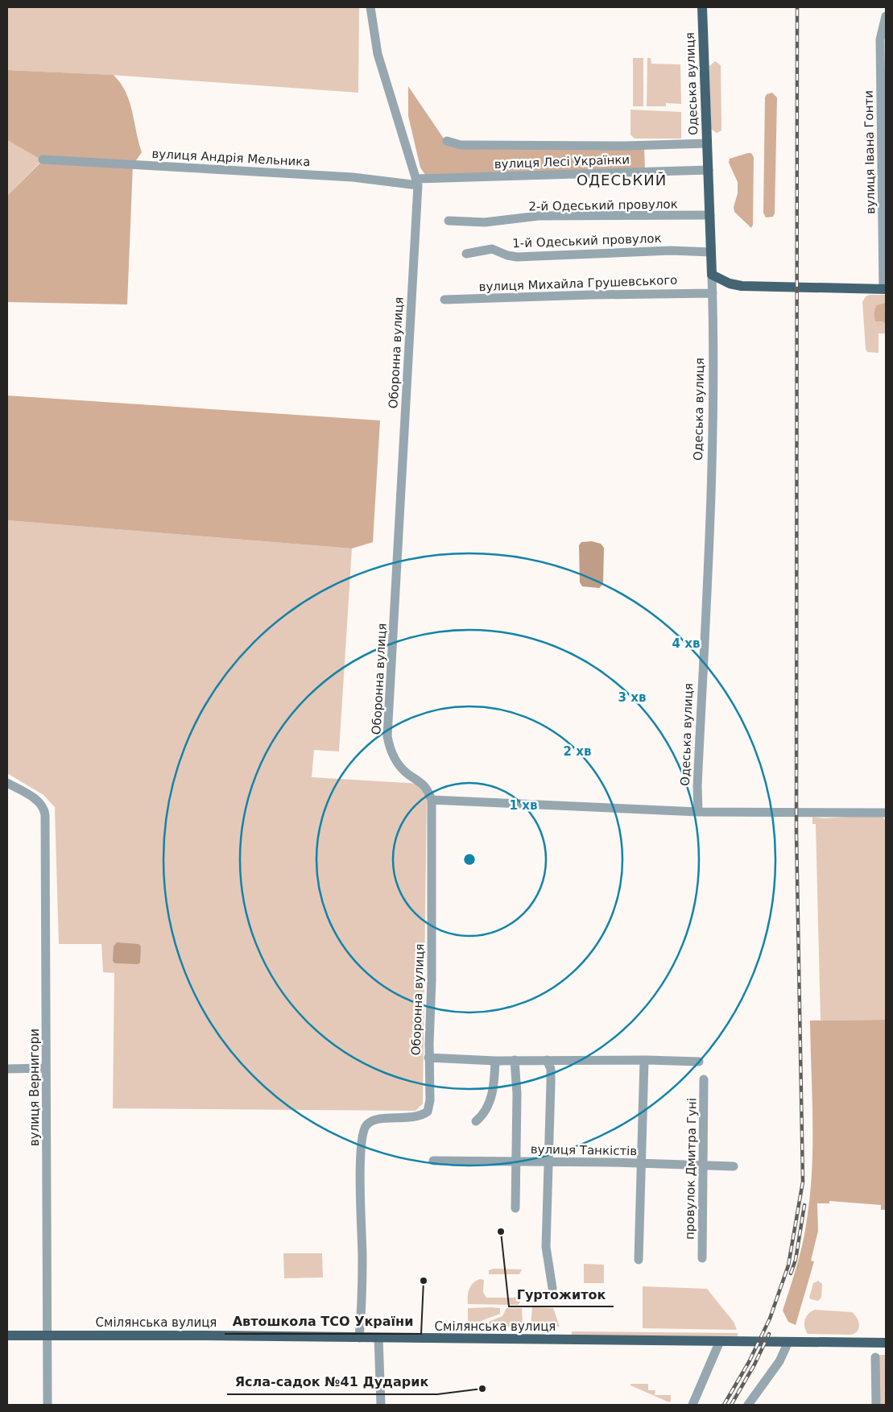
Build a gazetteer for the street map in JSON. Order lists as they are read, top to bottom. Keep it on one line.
{"streets":{"main road":["Одеська вулиця","Смілянська вулиця"],"street":["вулиця Івана Гонти","вулиця Андрія Мельника","вулиця Лесі Українки","2-й Одеський провулок","1-й Одеський провулок","вулиця Михайла Грушевського","Оборонна вулиця","вулиця Вернигори","вулиця Танкістів","провулок Дмитра Гуні"]},"crossings":[["Одеська вулиця","вулиця Лесі Українки"],["Одеська вулиця","2-й Одеський провулок"],["Одеська вулиця","1-й Одеський провулок"],["Одеська вулиця","вулиця Михайла Грушевського"],["вулиця Андрія Мельника","вулиця Лесі Українки"],["вулиця Андрія Мельника","Оборонна вулиця"],["вулиця Лесі Українки","Оборонна вулиця"],["Оборонна вулиця","Смілянська вулиця"],["вулиця Вернигори","Смілянська вулиця"],["вулиця Танкістів","провулок Дмитра Гуні"]],"districts":["ОДЕСЬКИЙ"],"places":["Гуртожиток","Автошкола ТСО України","Ясла-садок №41 Дударик"],"rings":["4 хв","3 хв","2 хв","1 хв"]}
